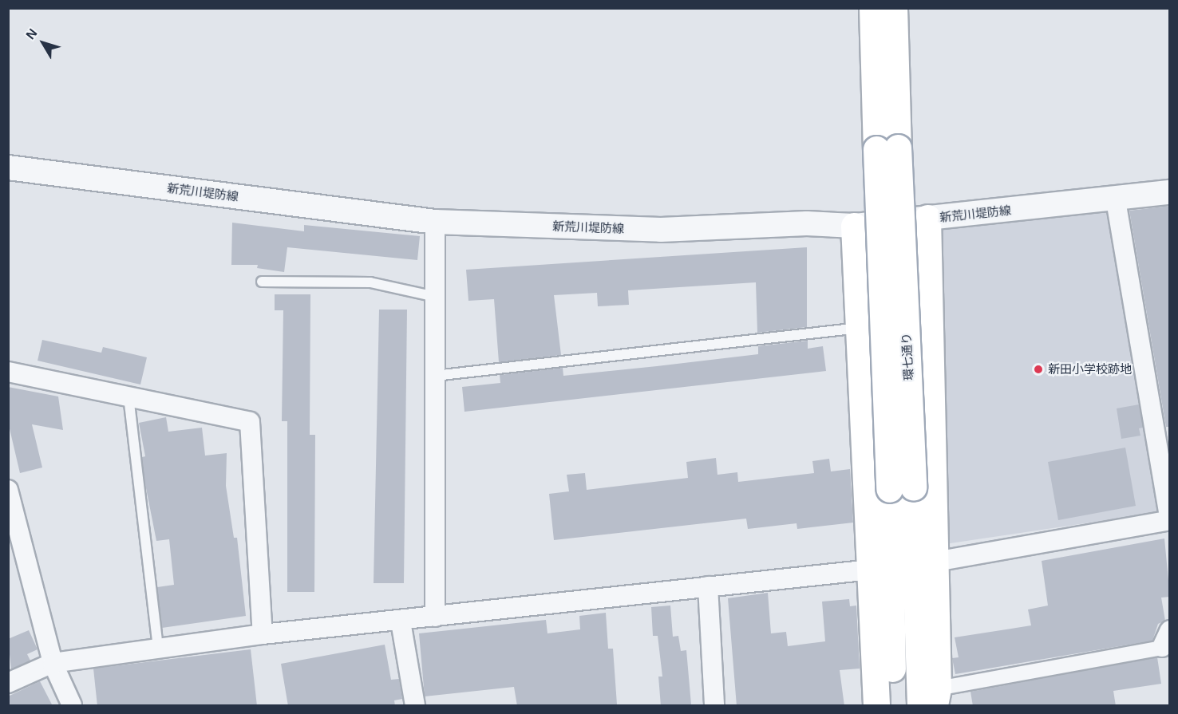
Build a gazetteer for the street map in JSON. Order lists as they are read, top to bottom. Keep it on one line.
{"streets":{"main road":["環七通り"],"street":["新荒川堤防線"]},"places":["新田小学校跡地"],"north":"top left"}
